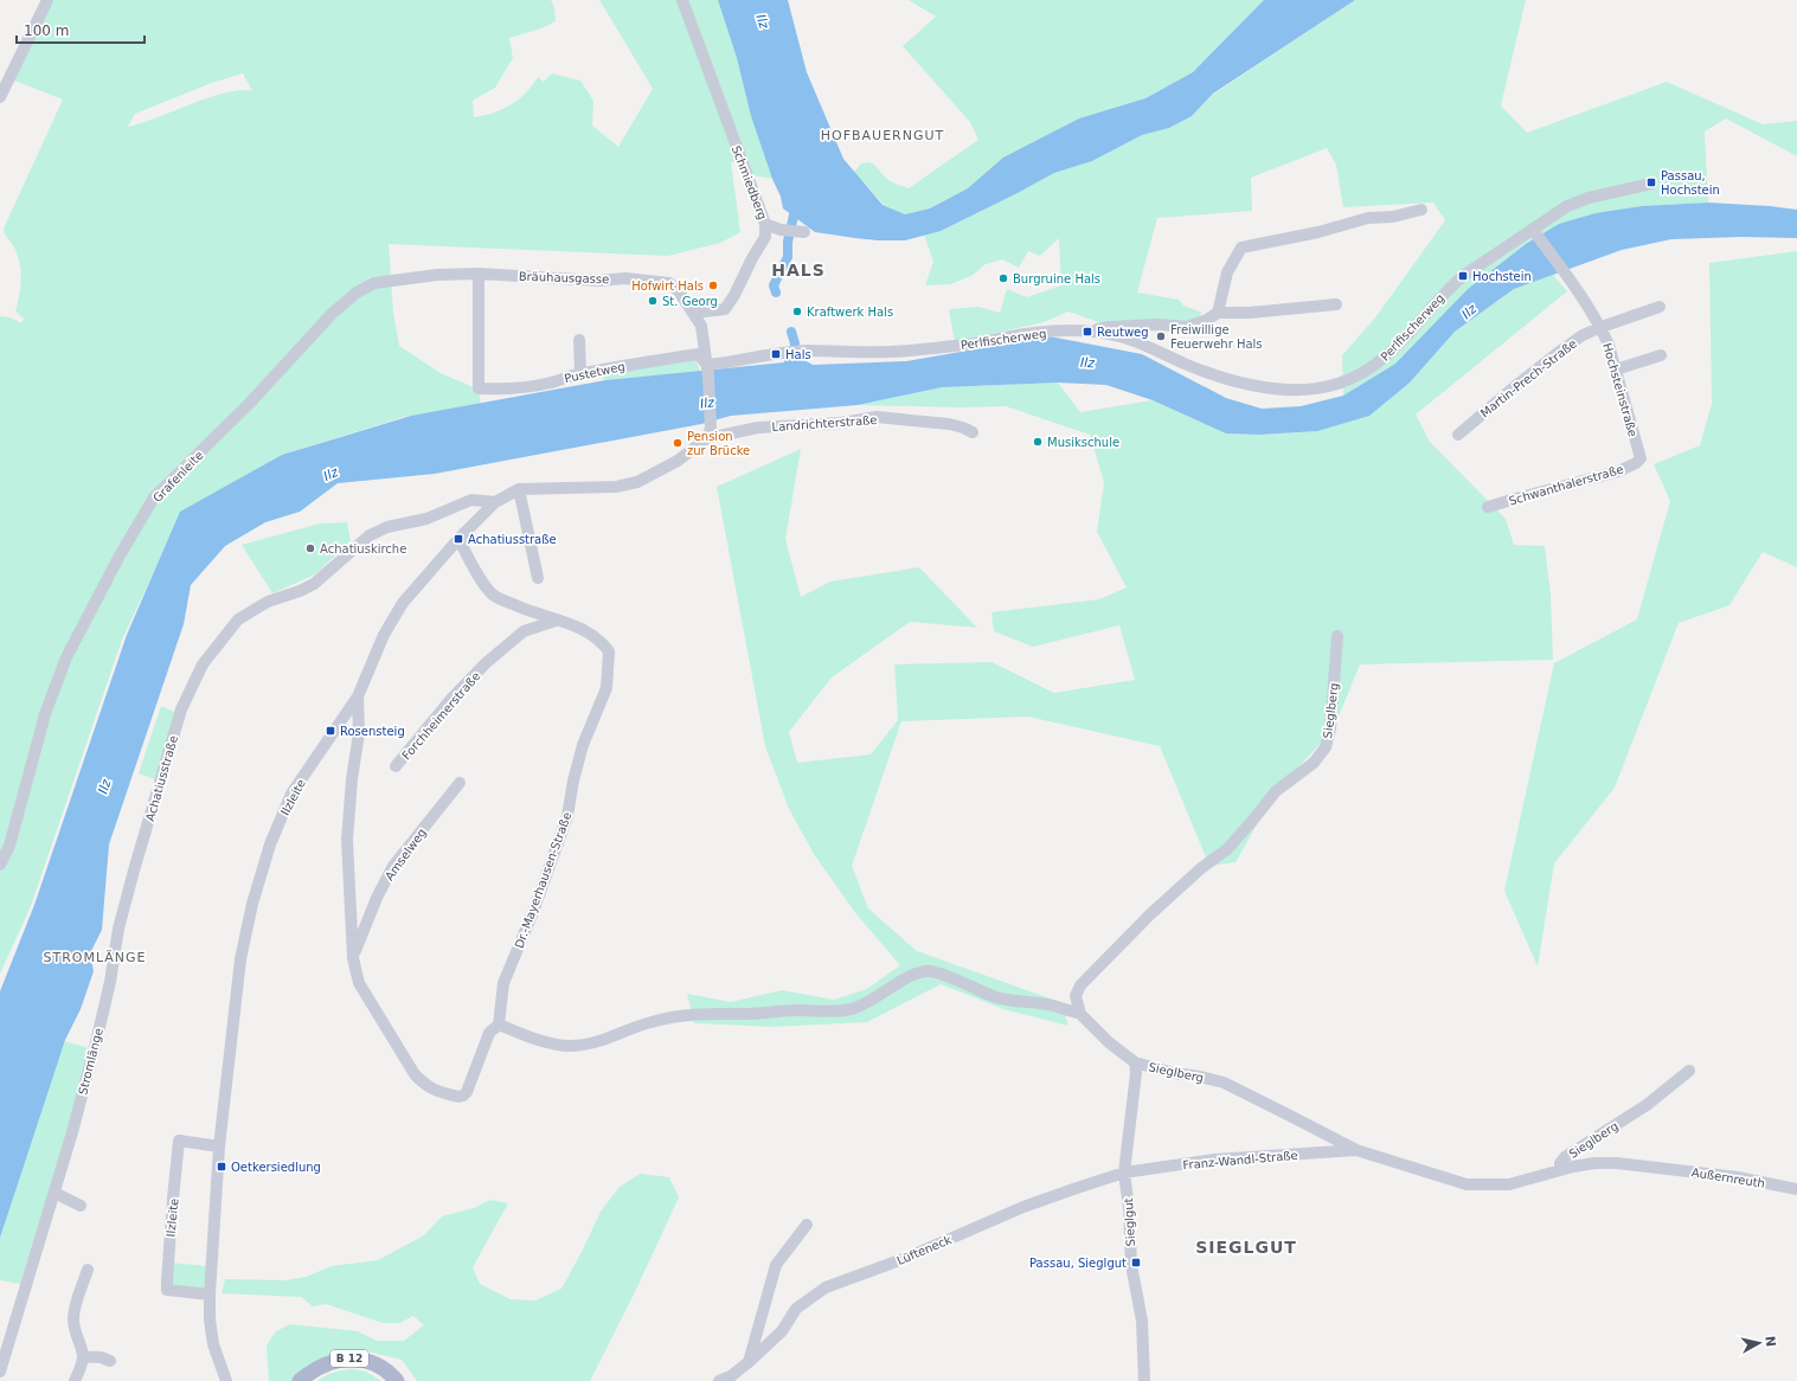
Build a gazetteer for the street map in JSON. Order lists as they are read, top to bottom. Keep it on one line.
{"streets":{"main road":["B 12"],"street":["Schmiedberg","Bräuhausgasse","Perlfischerweg","Pustetweg","Martin-Prech-Straße","Hochsteinstraße","Landrichterstraße","Grafenleite","Schwanthalerstraße","Sieglberg","Forchheimerstraße","Achatiusstraße","Ilzleite","Amselweg","Dr.-Mayerhausen-Straße","Stromlänge","Franz-Wandl-Straße","Außernreuth","Sieglgut","Lüfteneck"]},"crossings":[["Schmiedberg","Bräuhausgasse"],["Bräuhausgasse","Perlfischerweg"],["Bräuhausgasse","Pustetweg"],["Bräuhausgasse","Landrichterstraße"],["Bräuhausgasse","Grafenleite"],["Perlfischerweg","Pustetweg"],["Perlfischerweg","Hochsteinstraße"],["Pustetweg","Grafenleite"],["Martin-Prech-Straße","Hochsteinstraße"],["Hochsteinstraße","Schwanthalerstraße"],["Landrichterstraße","Achatiusstraße"],["Landrichterstraße","Ilzleite"],["Sieglberg","Franz-Wandl-Straße"],["Sieglberg","Außernreuth"],["Sieglberg","Sieglgut"],["Forchheimerstraße","Dr.-Mayerhausen-Straße"],["Achatiusstraße","Ilzleite"],["Achatiusstraße","Stromlänge"],["Ilzleite","Dr.-Mayerhausen-Straße"],["Franz-Wandl-Straße","Sieglgut"],["Franz-Wandl-Straße","Lüfteneck"],["Sieglgut","Lüfteneck"]],"districts":["HOFBAUERNGUT","HALS","STROMLÄNGE","SIEGLGUT"],"water":["Ilz"],"places":{"transit":["Passau, Hochstein","Hochstein","Reutweg","Hals","Achatiusstraße","Rosensteig","Oetkersiedlung","Passau, Sieglgut"],"other":["Burgruine Hals","Hofwirt Hals","St. Georg","Kraftwerk Hals","Freiwillige Feuerwehr Hals","Musikschule","Pension zur Brücke","Achatiuskirche"]},"scale_bar":"100 m","north":"right"}
